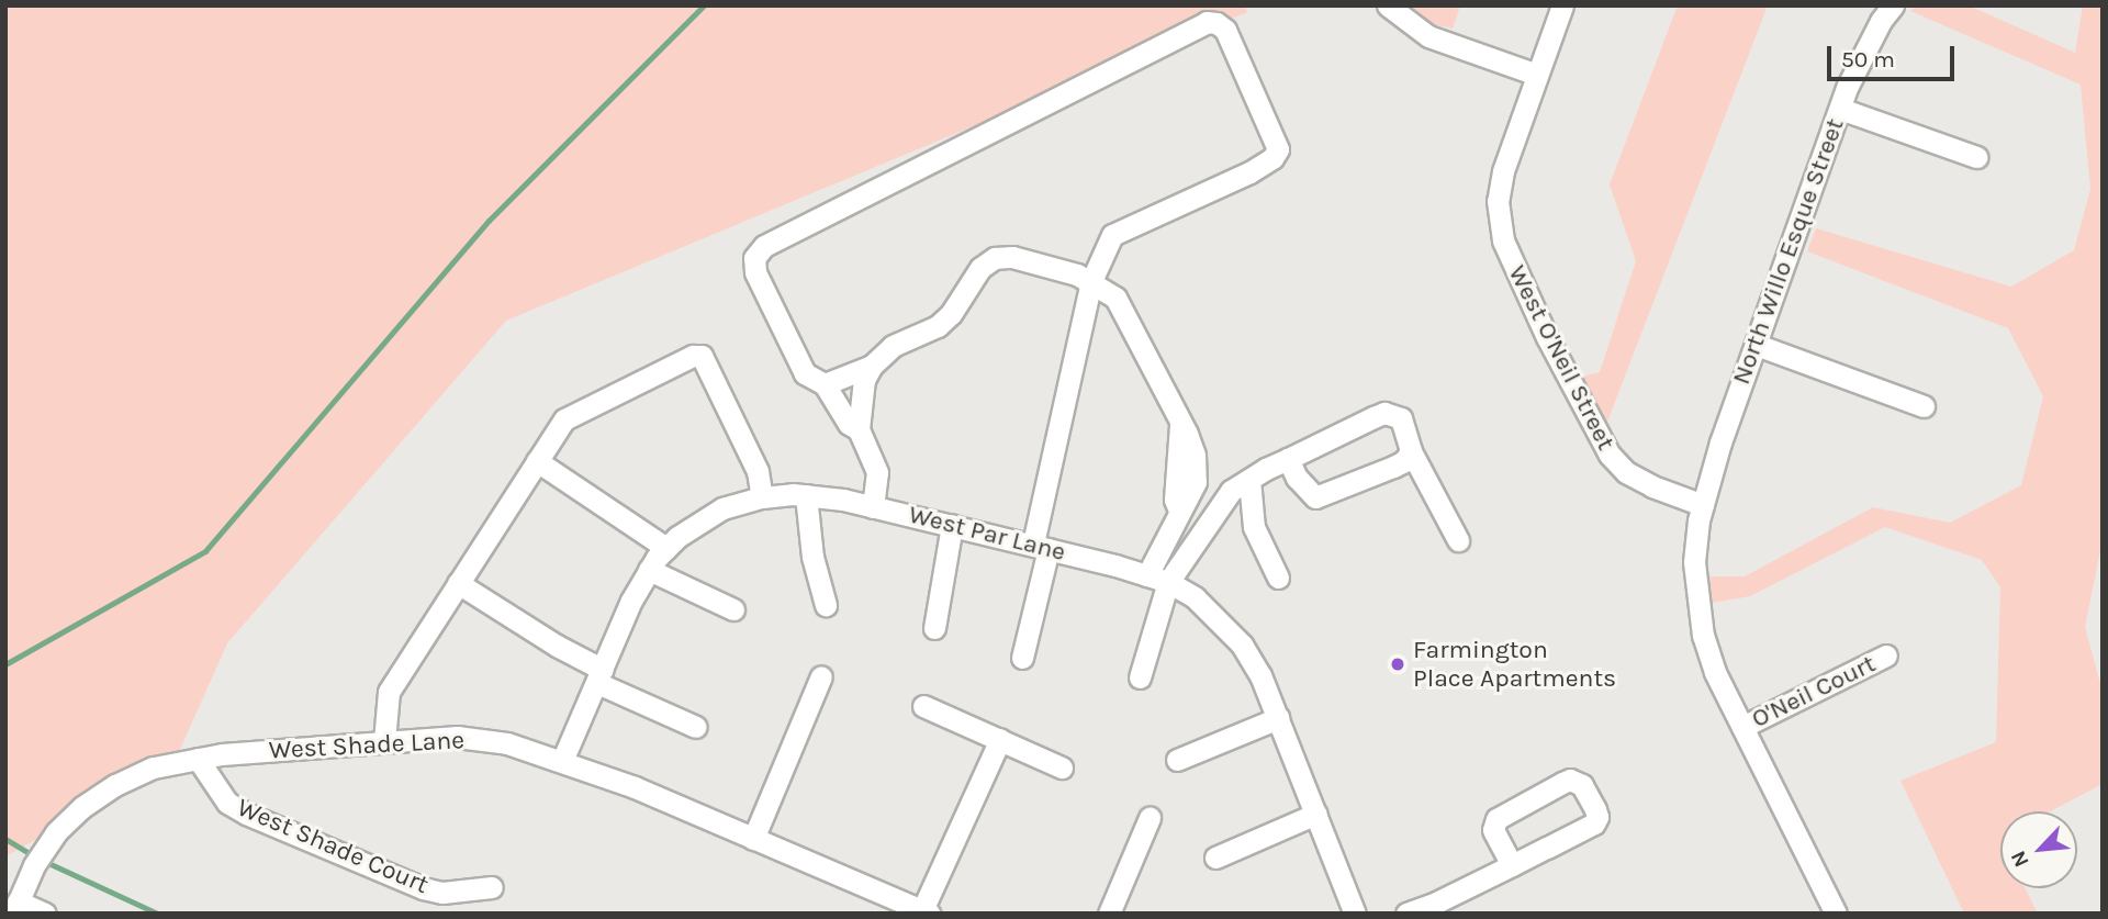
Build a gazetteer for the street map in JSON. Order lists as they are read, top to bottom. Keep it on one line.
{"streets":{"street":["North Willo Esque Street","West O'Neil Street","West Par Lane","O'Neil Court","West Shade Lane","West Shade Court"]},"crossings":[["North Willo Esque Street","West O'Neil Street"],["West Par Lane","West Shade Lane"],["West Shade Lane","West Shade Court"]],"places":["Farmington Place Apartments"],"scale_bar":"50 m","north":"bottom left"}
